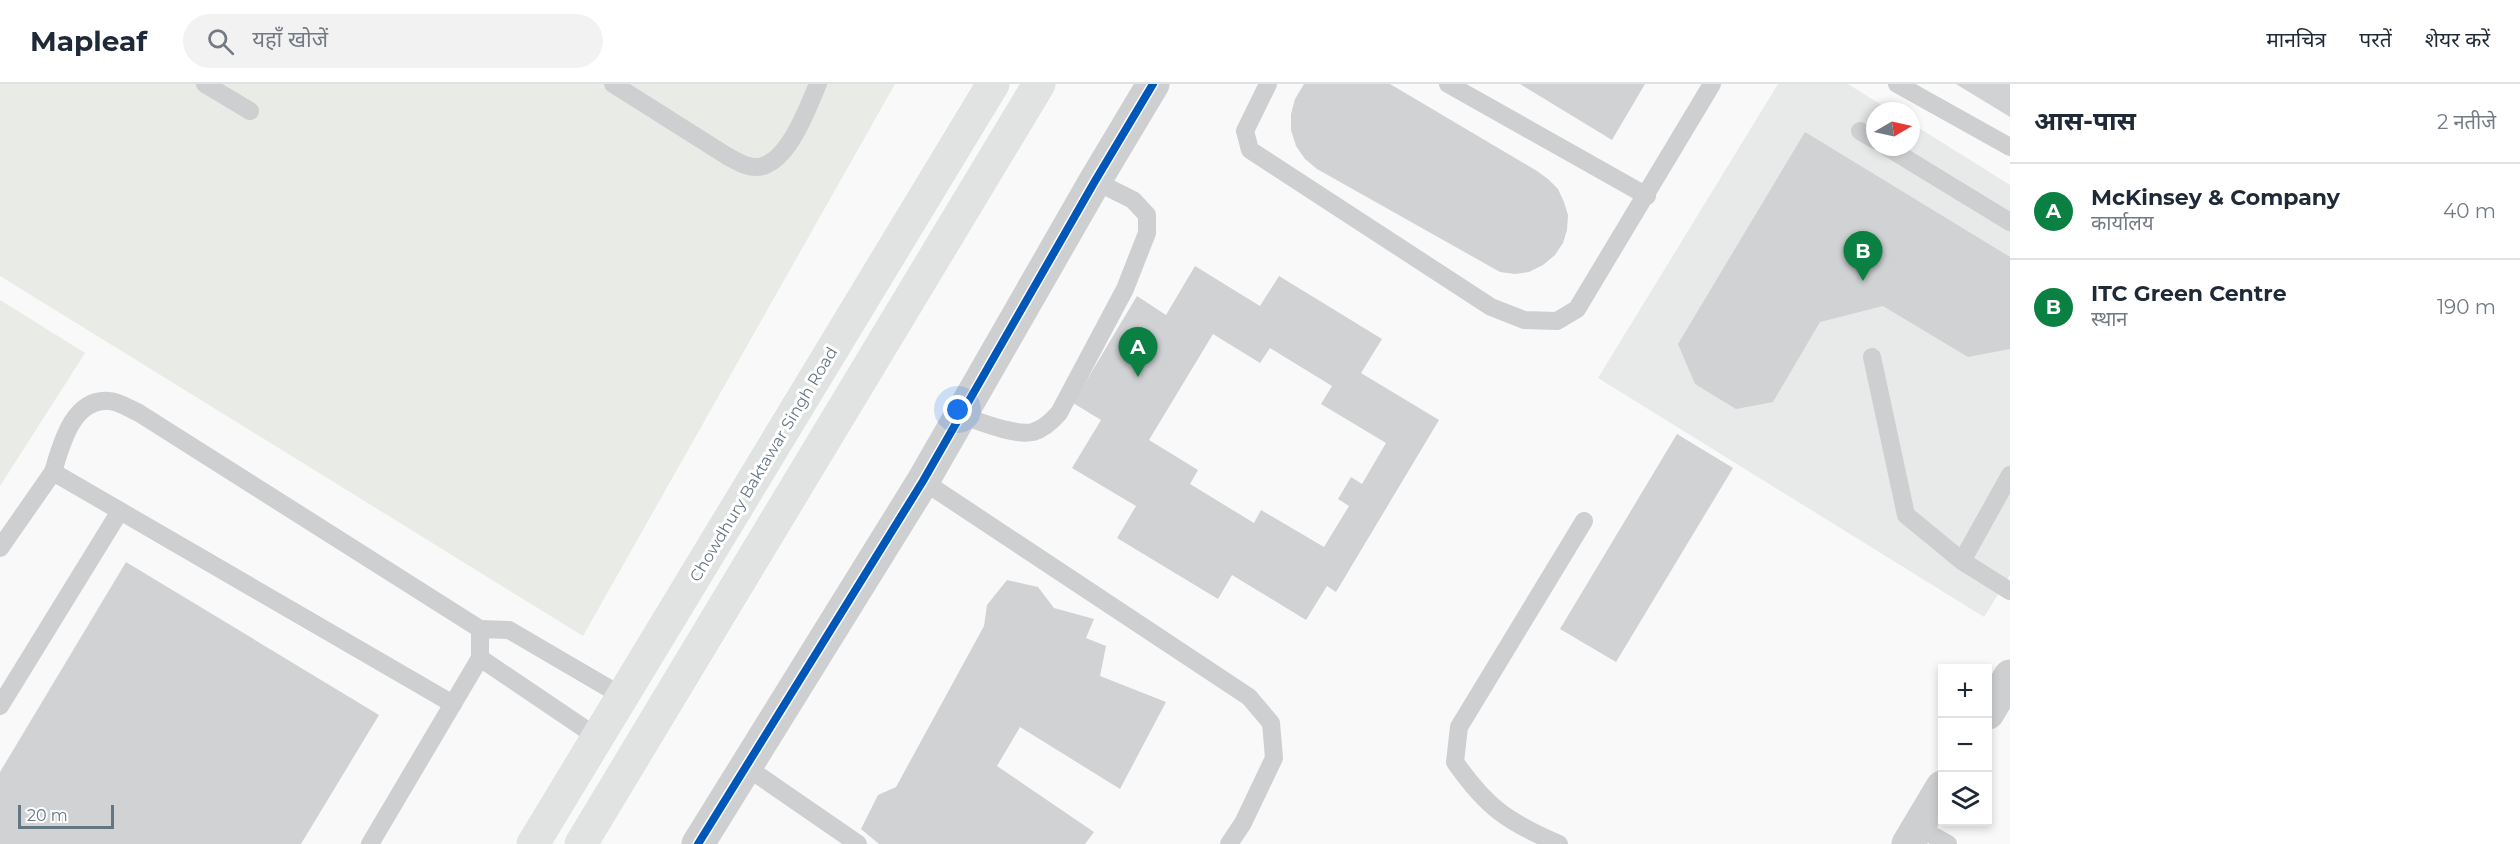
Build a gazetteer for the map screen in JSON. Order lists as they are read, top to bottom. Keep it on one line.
{"streets":{"main road":["Chowdhury Baktawar Singh Road"]},"scale_bar":"20 m","north":"right","page":{"header":"Mapleaf","search":"यहाँ खोजें","nav":["मानचित्र","परतें","शेयर करें"],"heading":["आस-पास","2 नतीजे"],"list":[{"mark":"A","name":"McKinsey & Company","note":"कार्यालय","value":"40 m"},{"mark":"B","name":"ITC Green Centre","note":"स्थान","value":"190 m"}],"pins":["B","A"],"map_buttons":["+","−"],"scale":"20 m"}}
